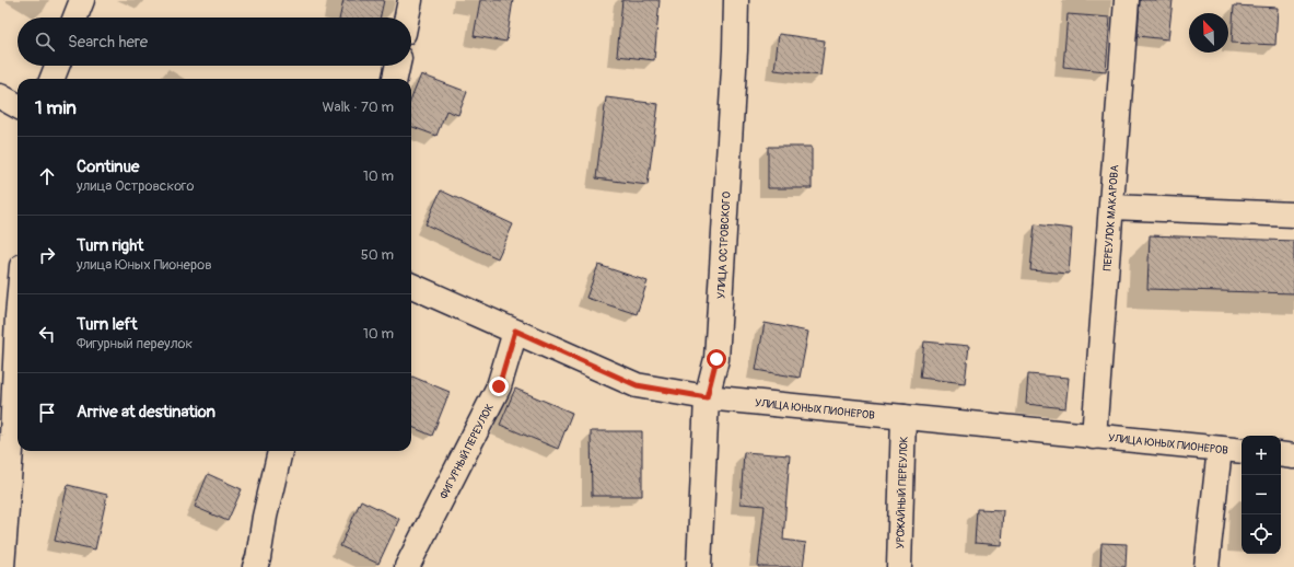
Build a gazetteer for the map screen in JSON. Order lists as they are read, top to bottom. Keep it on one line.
{"streets":{"street":["ПЕРЕУЛОК МАКАРОВА","УЛИЦА ОСТРОВСКОГО","УЛИЦА ЮНЫХ ПИОНЕРОВ","ФИГУРНЫЙ ПЕРЕУЛОК","УРОЖАЙНЫЙ ПЕРЕУЛОК"]},"crossings":[["ПЕРЕУЛОК МАКАРОВА","УЛИЦА ЮНЫХ ПИОНЕРОВ"],["УЛИЦА ОСТРОВСКОГО","УЛИЦА ЮНЫХ ПИОНЕРОВ"],["УЛИЦА ЮНЫХ ПИОНЕРОВ","ФИГУРНЫЙ ПЕРЕУЛОК"],["УЛИЦА ЮНЫХ ПИОНЕРОВ","УРОЖАЙНЫЙ ПЕРЕУЛОК"]],"north":"top left","page":{"search":"Search here","heading":["1 min","Walk · 70 m"],"list":[["Continue","улица Островского","10 m"],["Turn right","улица Юных Пионеров","50 m"],["Turn left","Фигурный переулок","10 m"],"Arrive at destination"],"map_buttons":["+","−"]}}
